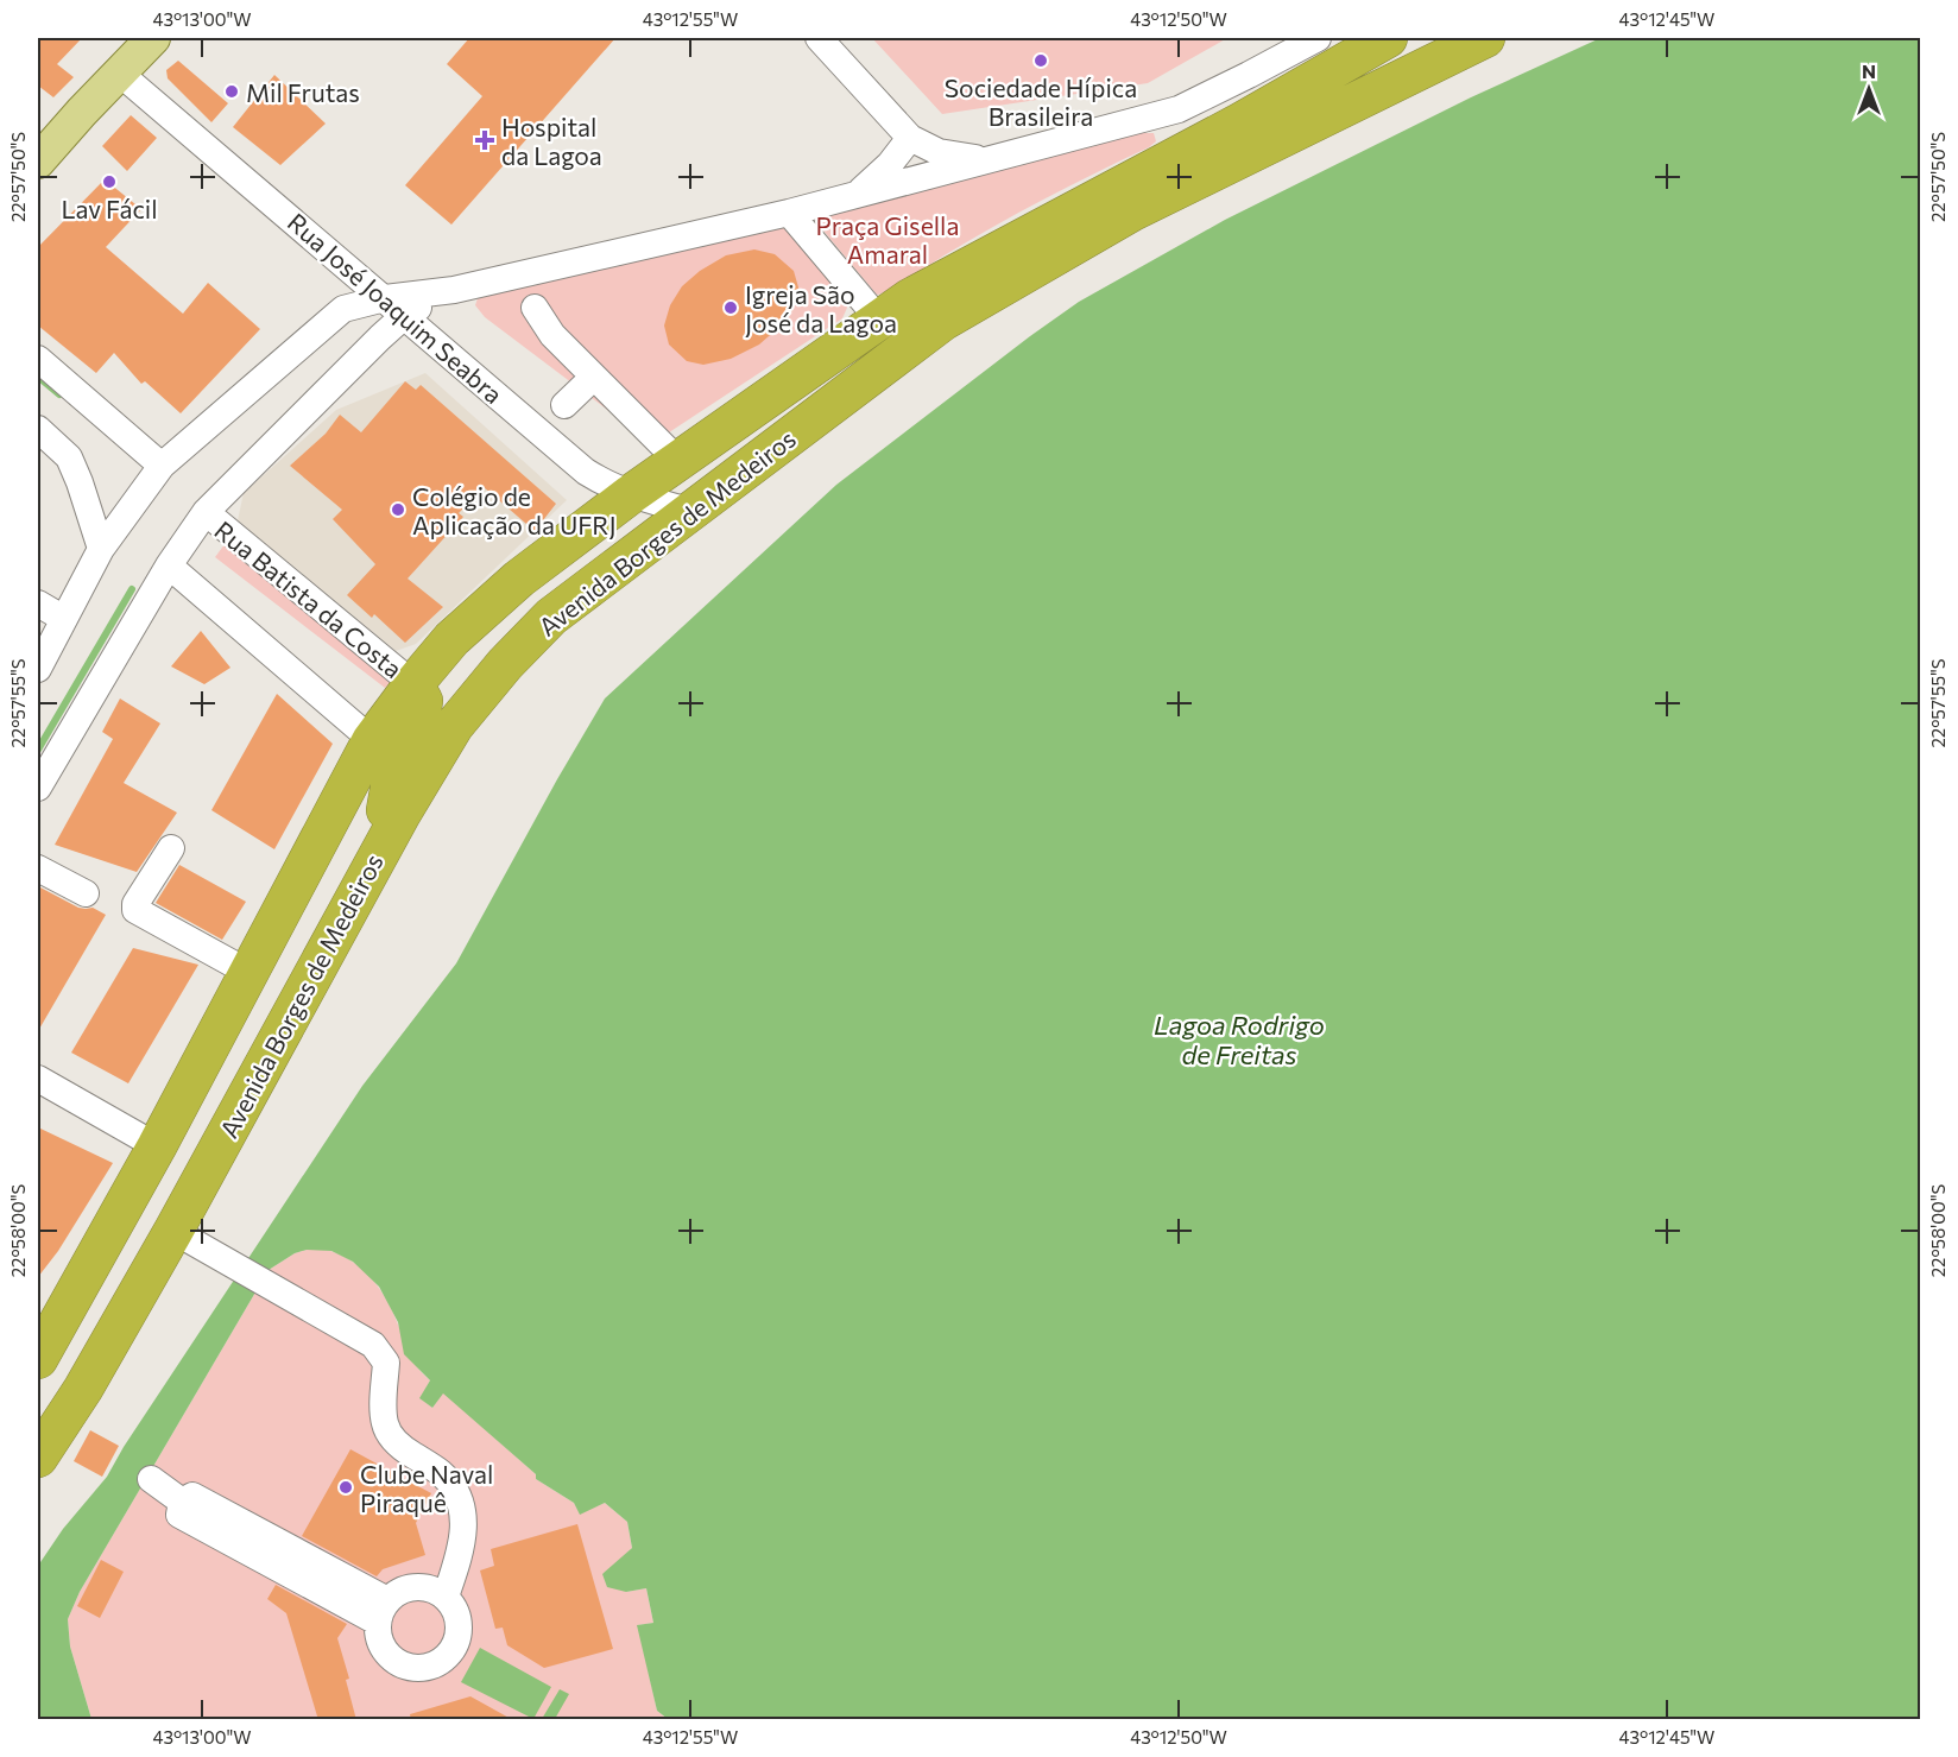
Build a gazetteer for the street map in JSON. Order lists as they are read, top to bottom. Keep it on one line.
{"streets":{"highway":["Avenida Borges de Medeiros"],"street":["Rua José Joaquim Seabra","Rua Batista da Costa"]},"crossings":[["Rua José Joaquim Seabra","Avenida Borges de Medeiros"],["Avenida Borges de Medeiros","Rua Batista da Costa"]],"water":["Lagoa Rodrigo de Freitas"],"parks":["Praça Gisella Amaral"],"places":{"other":["Sociedade Hípica Brasileira","Mil Frutas","Lav Fácil","Igreja São José da Lagoa","Colégio de Aplicação da UFRJ","Clube Naval Piraquê"],"health":["Hospital da Lagoa"]},"north":"top","coordinates":["43°13'00\"W","43°12'55\"W","43°12'50\"W","43°12'45\"W","22°57'50\"S","22°57'55\"S","22°58'00\"S"]}
